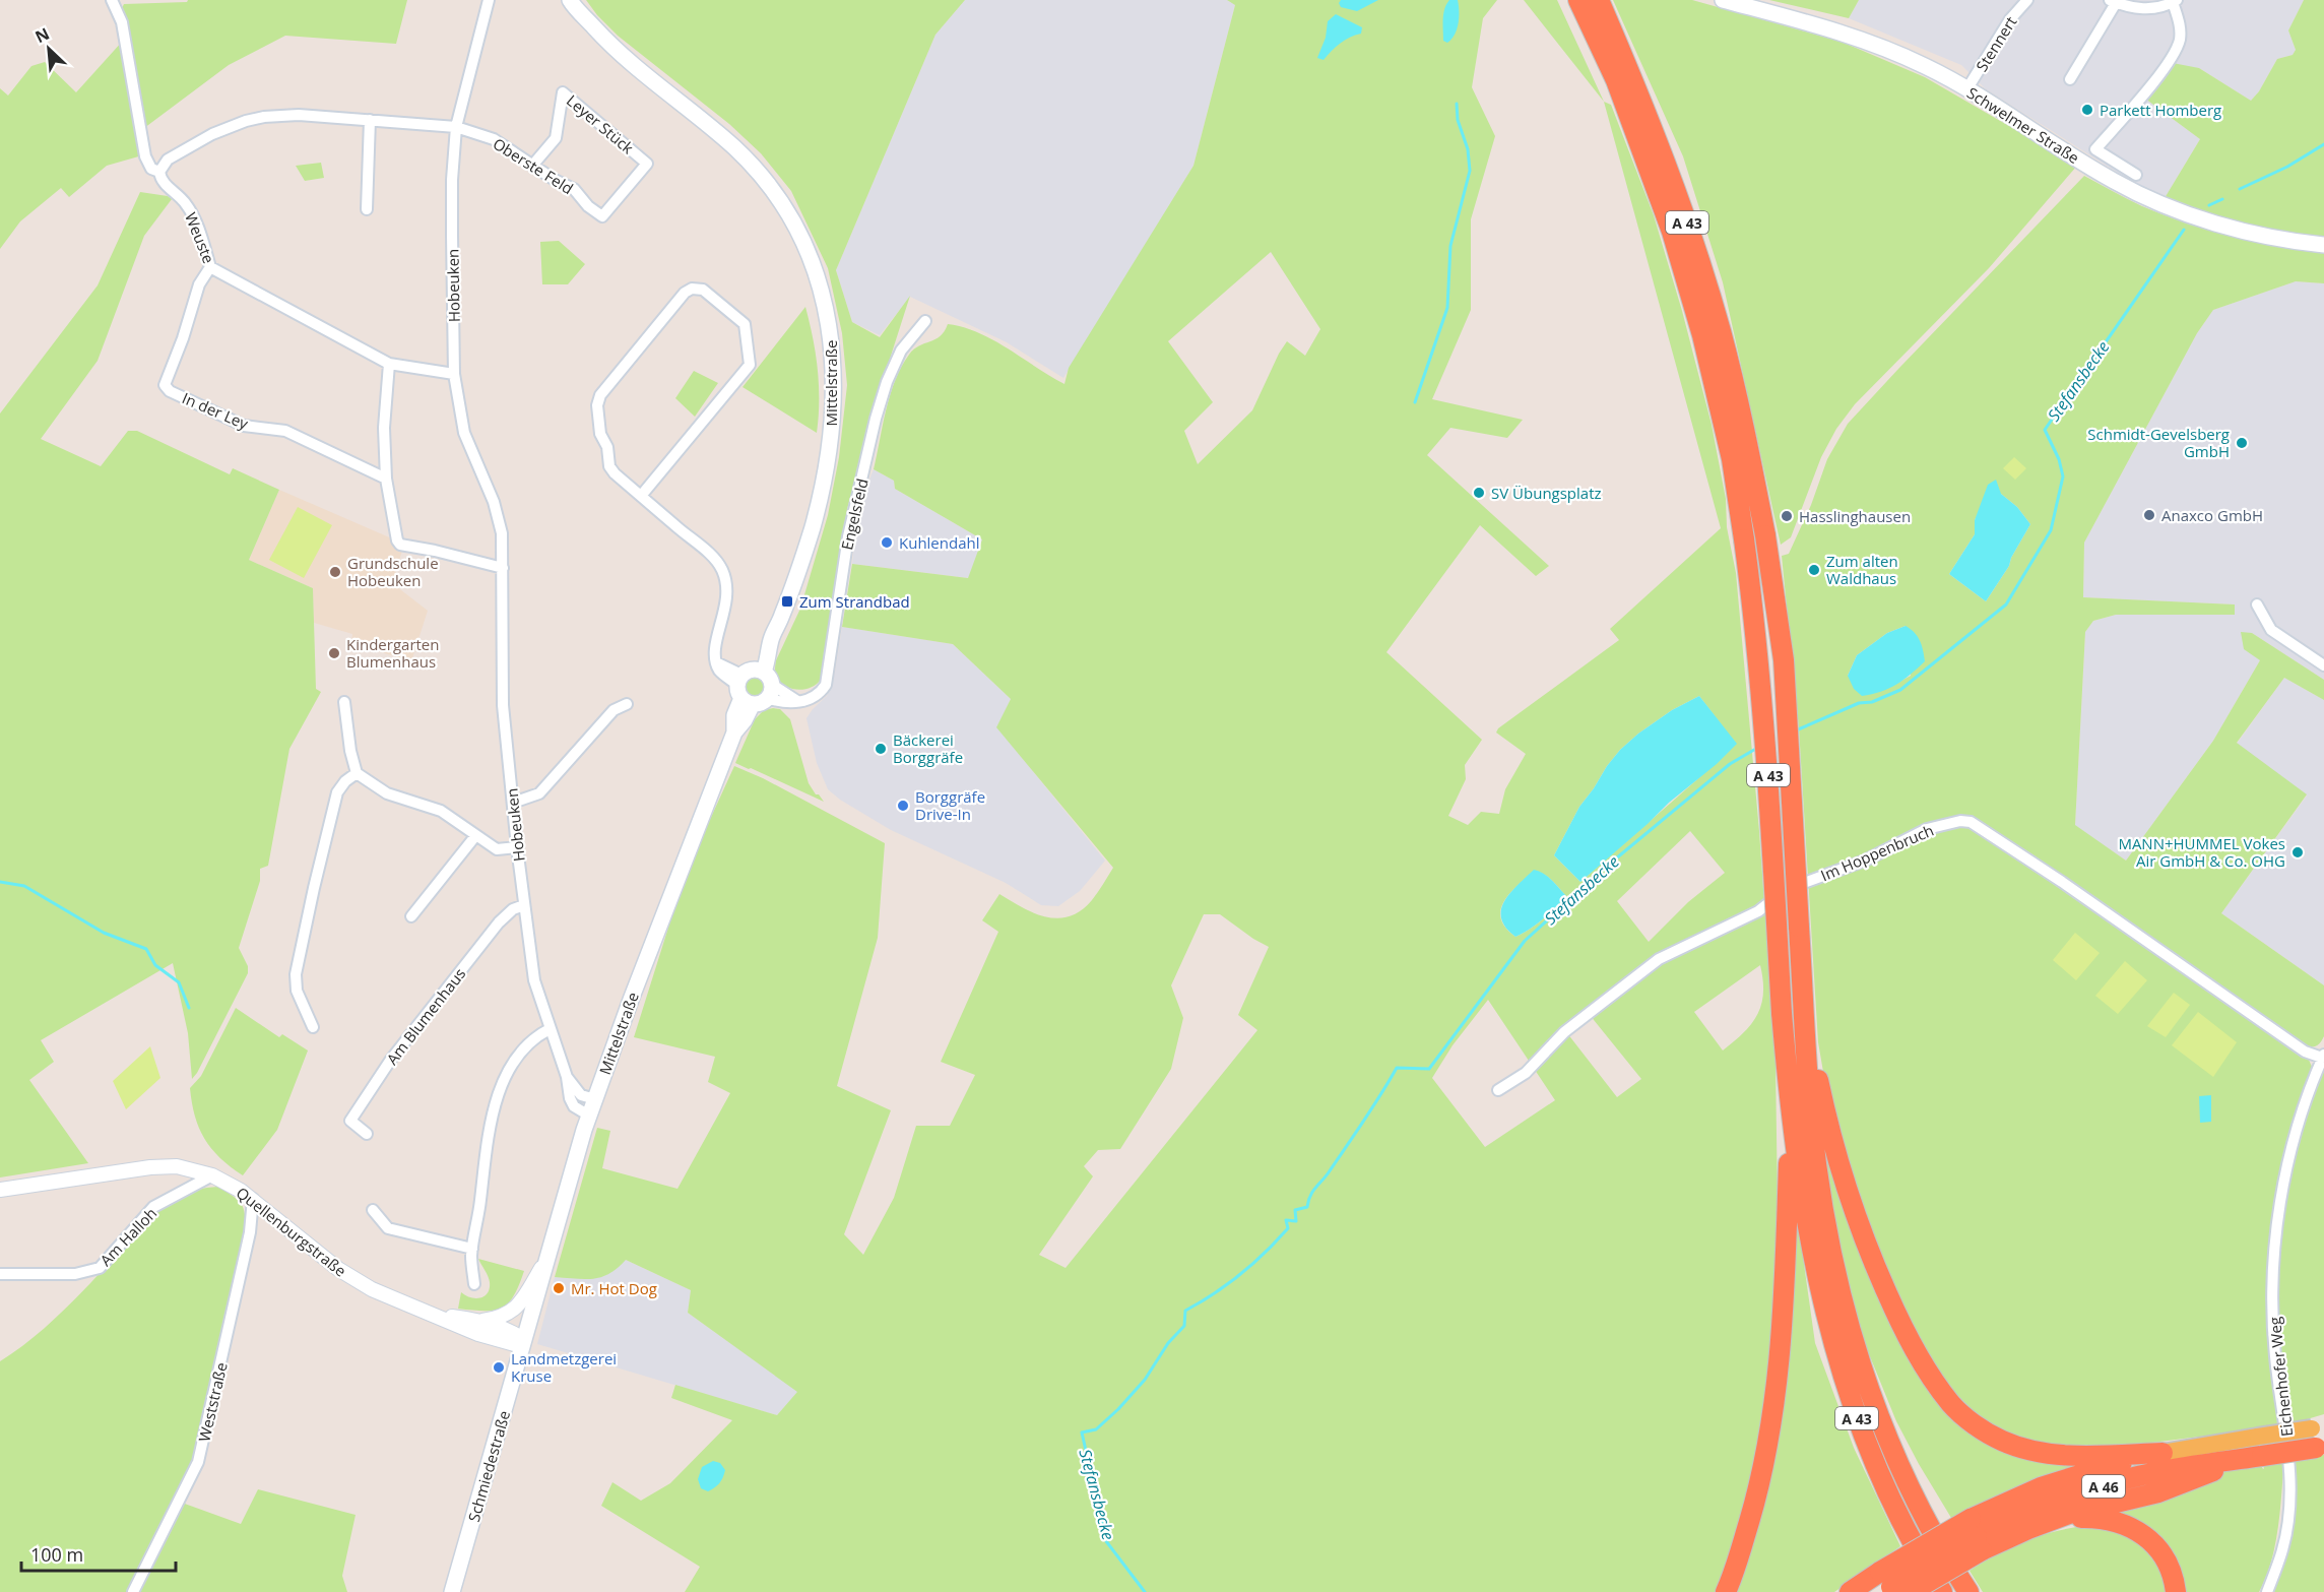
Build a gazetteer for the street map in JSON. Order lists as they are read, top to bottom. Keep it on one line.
{"streets":{"highway":["A 43","A 46"],"main road":["Schwelmer Straße","Mittelstraße","Schmiedestraße"],"street":["Stennert","Leyer Stück","Oberste Feld","Weuste","Hobeuken","In der Ley","Engelsfeld","Im Hoppenbruch","Am Blumenhaus","Quellenburgstraße","Am Halloh","Eichenhofer Weg","Weststraße"]},"crossings":[["Stennert","Schwelmer Straße"],["Leyer Stück","Oberste Feld"],["Oberste Feld","Weuste"],["Oberste Feld","Hobeuken"],["Weuste","Hobeuken"],["Weuste","In der Ley"],["Hobeuken","Mittelstraße"],["Hobeuken","Am Blumenhaus"],["Mittelstraße","Engelsfeld"],["Mittelstraße","Quellenburgstraße"],["Mittelstraße","Schmiedestraße"],["Im Hoppenbruch","Eichenhofer Weg"],["Quellenburgstraße","Am Halloh"],["Quellenburgstraße","Weststraße"],["Quellenburgstraße","Schmiedestraße"]],"water":["Stefansbecke"],"places":{"other":["Parkett Homberg","Schmidt-Gevelsberg GmbH","SV Übungsplatz","Anaxco GmbH","Hasslinghausen","Kuhlendahl","Zum alten Waldhaus","Grundschule Hobeuken","Kindergarten Blumenhaus","Bäckerei Borggräfe","Borggräfe Drive-In","MANN+HUMMEL Vokes Air GmbH & Co. OHG","Mr. Hot Dog","Landmetzgerei Kruse"],"transit":["Zum Strandbad"]},"scale_bar":"100 m","north":"top left"}
